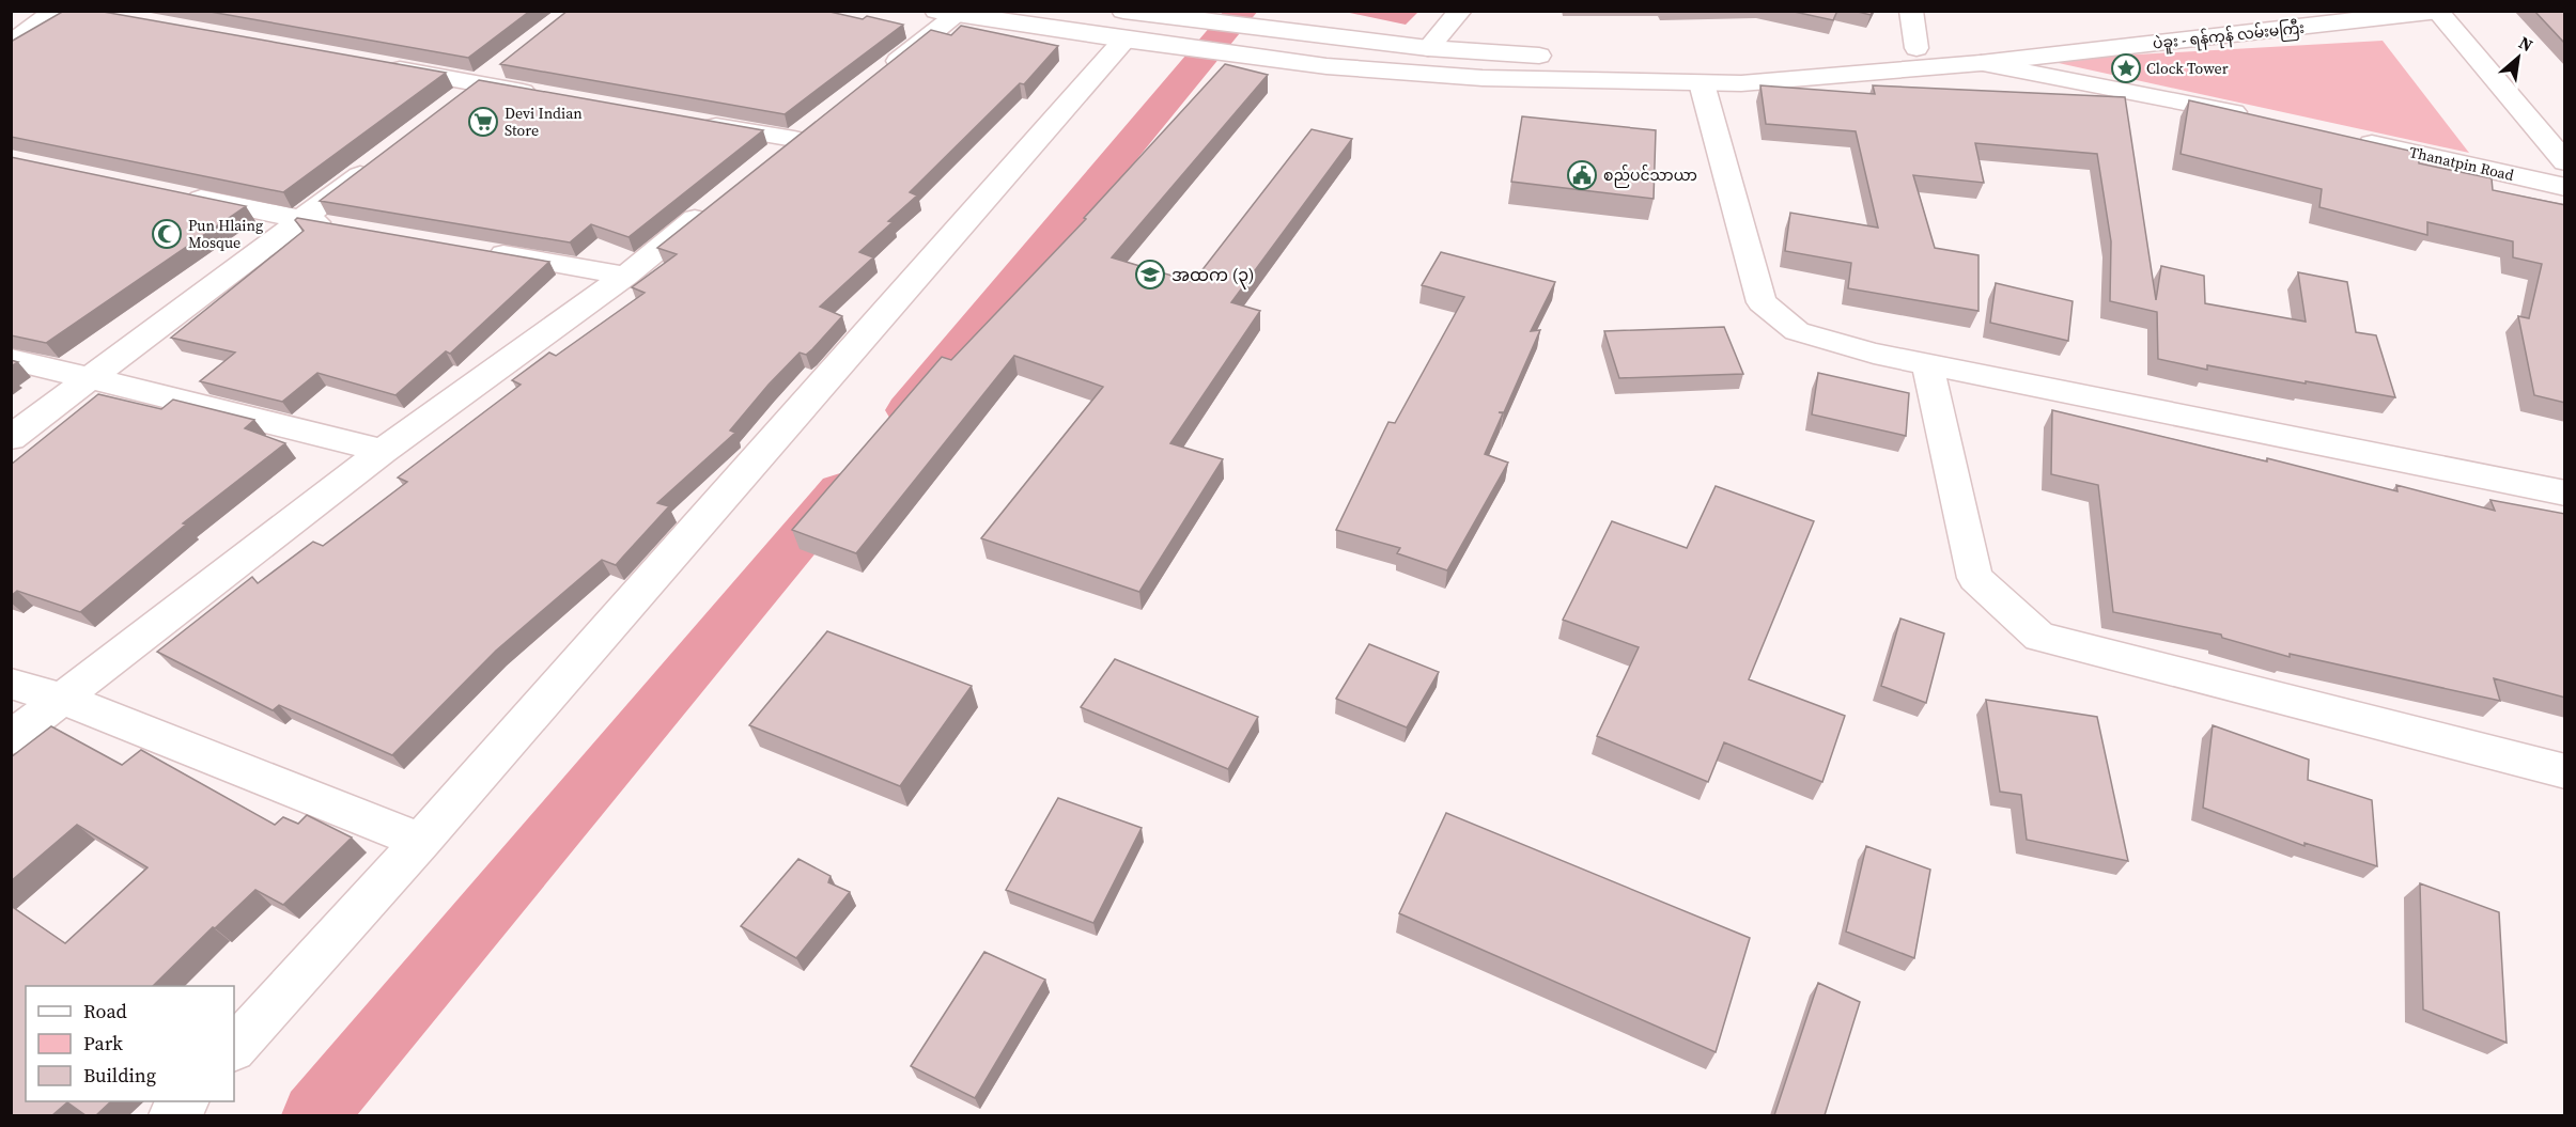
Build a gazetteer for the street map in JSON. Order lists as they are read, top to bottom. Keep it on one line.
{"streets":{"main road":["ပဲခူး - ရန်ကုန် လမ်းမကြီး","Thanatpin Road"]},"places":{"place":["Clock Tower"],"supermarket":["Devi Indian Store"],"public building":["စည်ပင်သာယာ"],"mosque":["Pun Hlaing Mosque"],"school or university":["အထက (၃)"]},"legend":["Road","Park","Building"],"north":"top right"}
